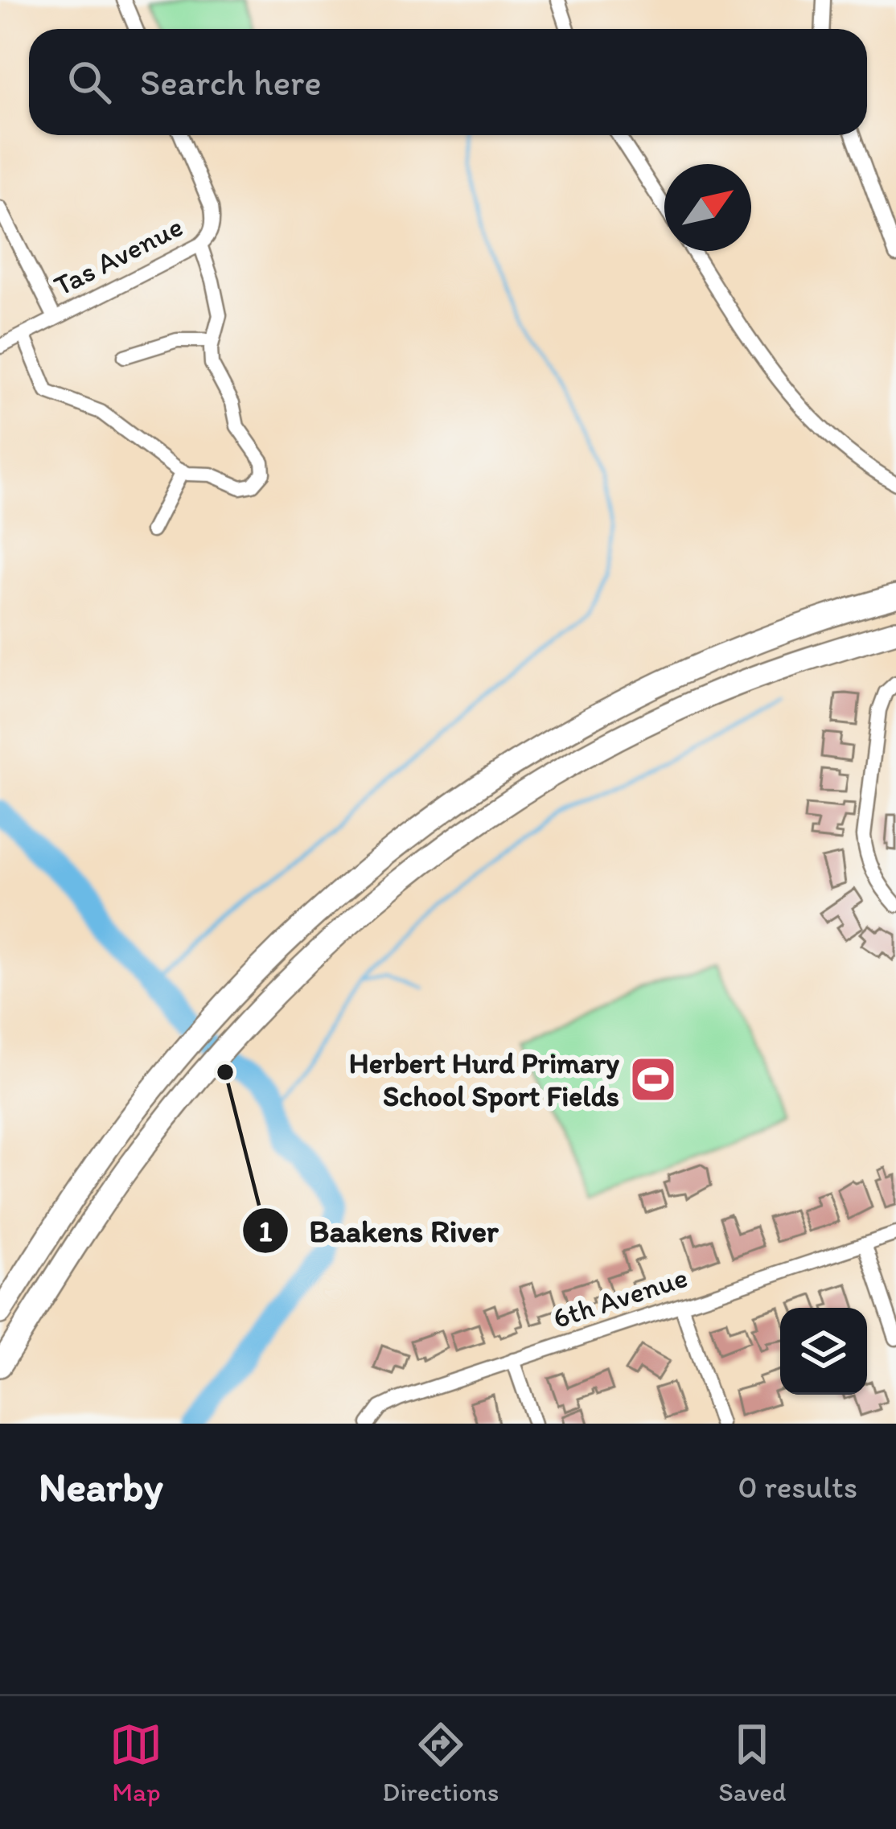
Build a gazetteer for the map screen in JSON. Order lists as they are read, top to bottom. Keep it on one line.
{"streets":{"street":["Tas Avenue","6th Avenue"]},"places":{"other":["Baakens River"],"sports":["Herbert Hurd Primary School Sport Fields"]},"north":"top right","page":{"search":"Search here","heading":["Nearby","0 results"],"nav":["Map","Directions","Saved"]}}
